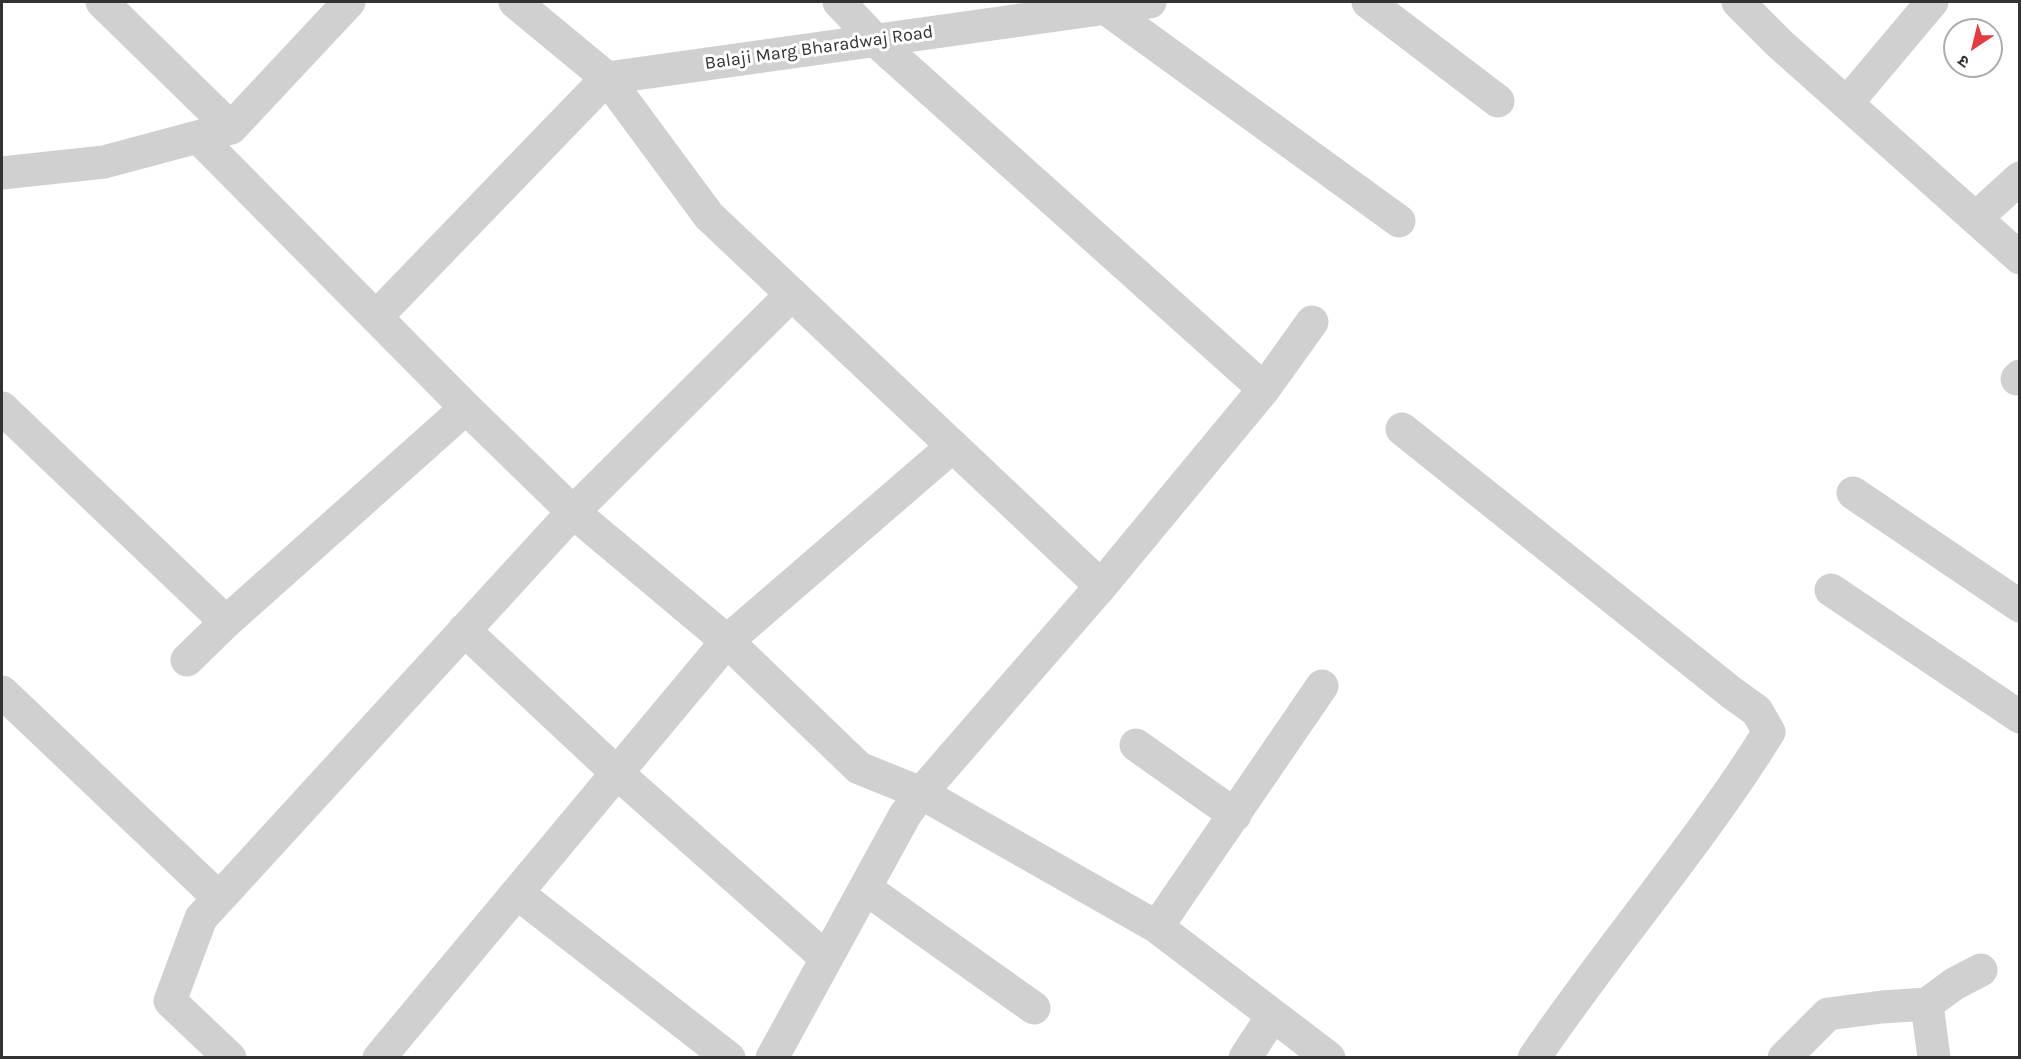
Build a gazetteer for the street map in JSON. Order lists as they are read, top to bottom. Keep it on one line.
{"streets":{"street":["Balaji Marg Bharadwaj Road"]},"north":"bottom left"}
